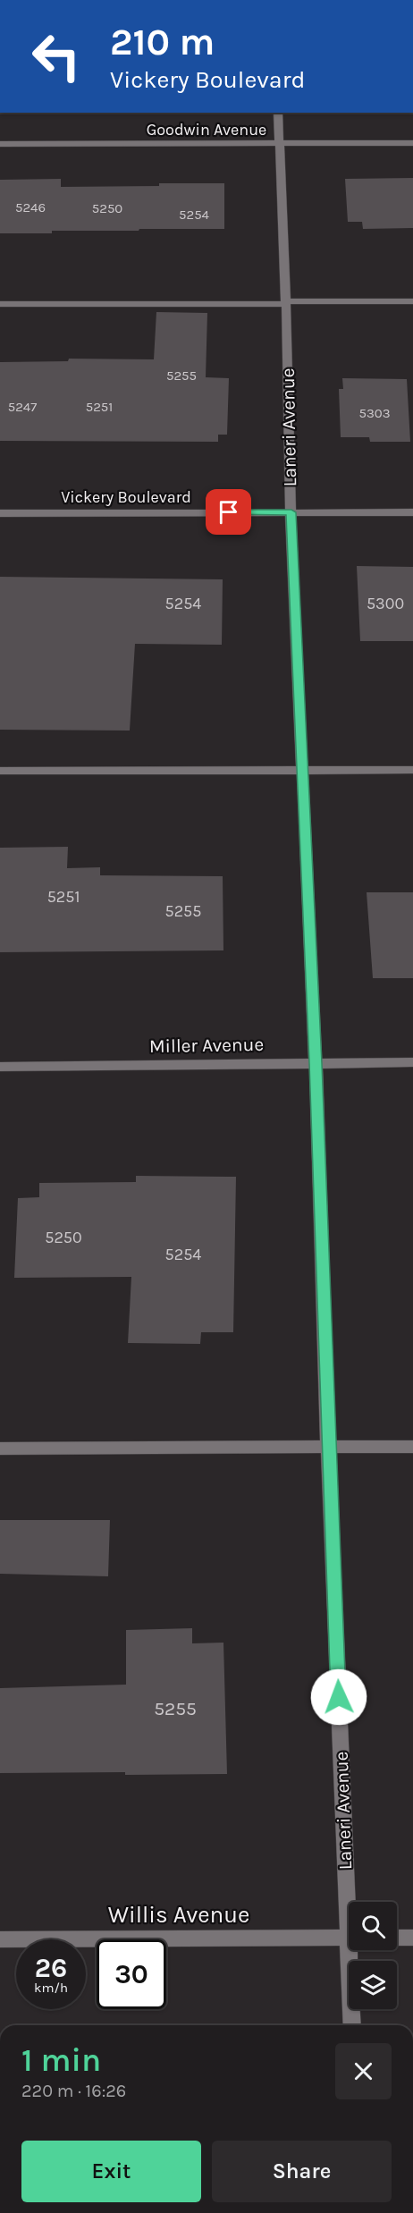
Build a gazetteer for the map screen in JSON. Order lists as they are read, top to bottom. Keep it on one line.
{"streets":{"street":["Goodwin Avenue","Laneri Avenue","Vickery Boulevard","Miller Avenue","Willis Avenue"]},"crossings":[["Goodwin Avenue","Laneri Avenue"],["Laneri Avenue","Vickery Boulevard"],["Laneri Avenue","Miller Avenue"]],"house_numbers":["5246","5250","5254","5255","5247","5251","5303","5254","5300","5251","5255","5250","5254","5255"],"page":{"turn":["210 m","Vickery Boulevard"],"speed":"26 km/h","limit":"30","heading":["1 min","220 m · 16:26"],"buttons":["Exit","Share"]}}
